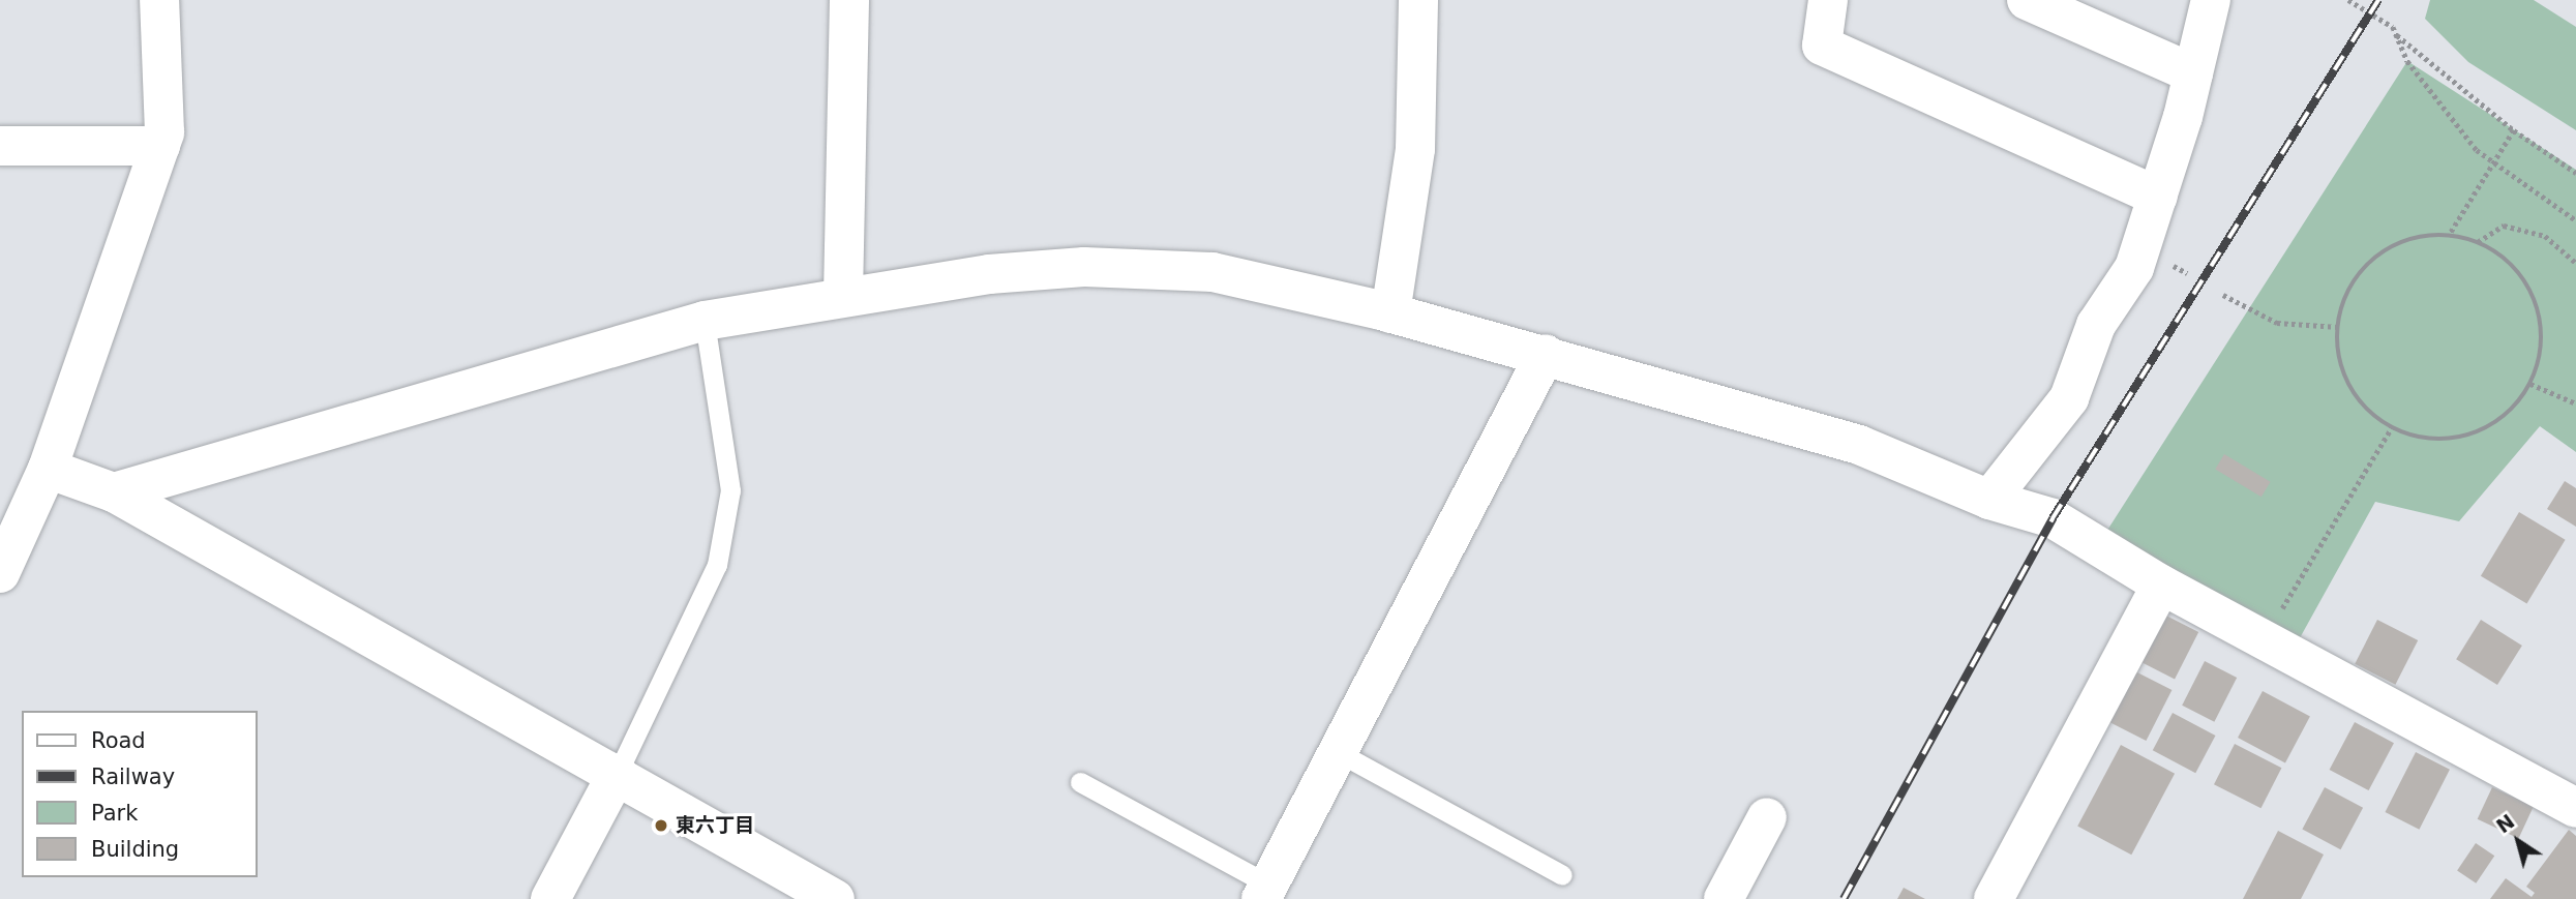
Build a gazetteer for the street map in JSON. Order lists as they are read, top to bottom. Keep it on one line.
{"places":["東六丁目"],"legend":["Road","Railway","Park","Building"],"north":"top left"}
